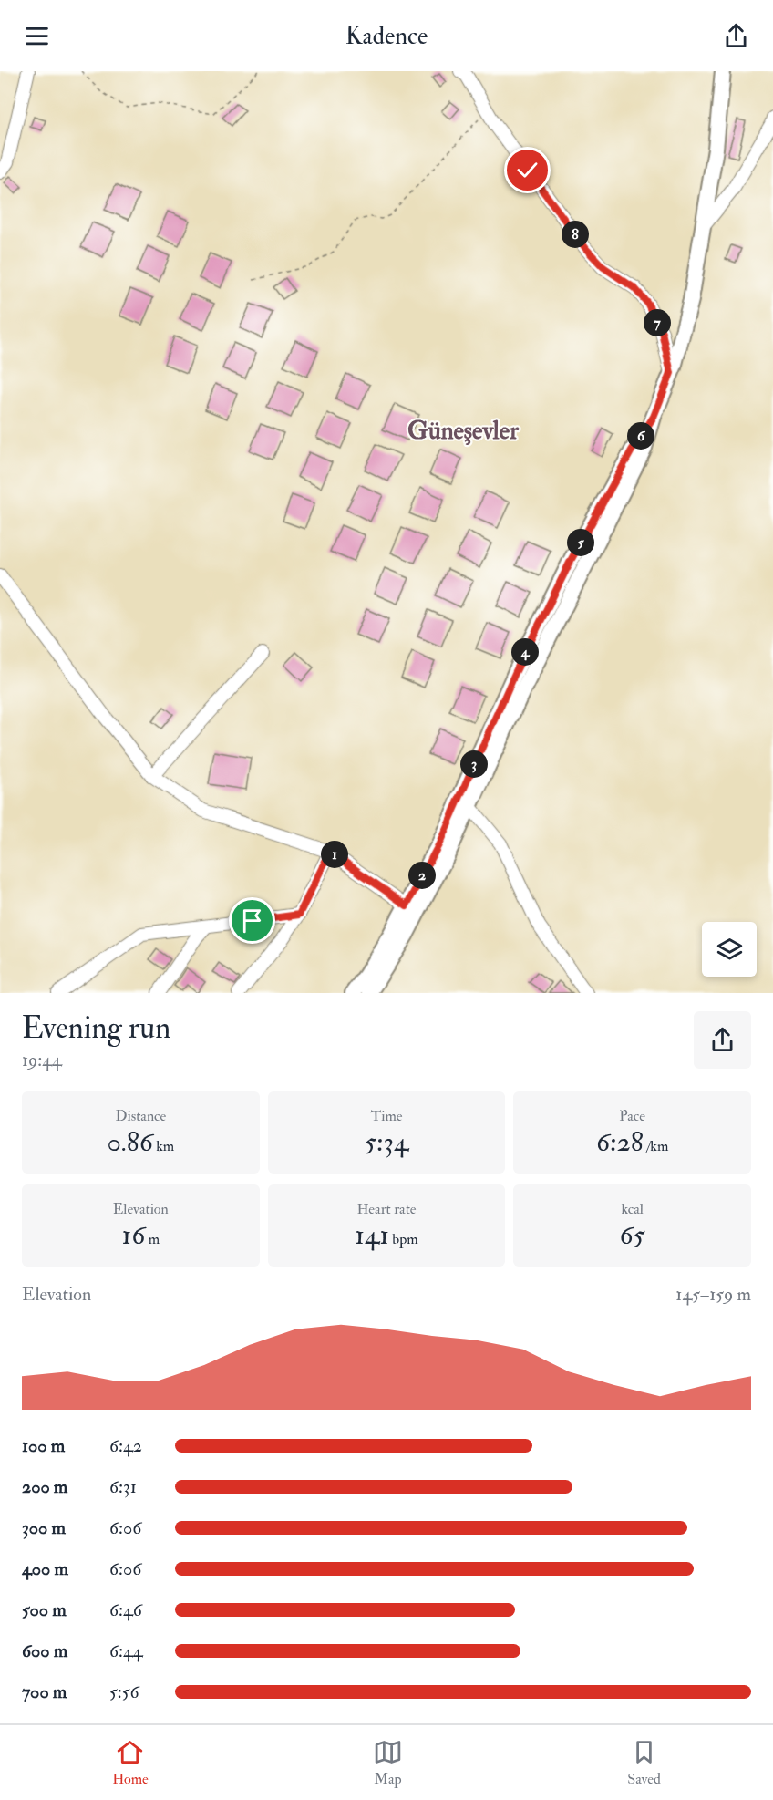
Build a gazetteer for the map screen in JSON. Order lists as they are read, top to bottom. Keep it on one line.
{"districts":["Güneşevler"],"page":{"header":"Kadence","pins":["8","7","6","5","4","3","1","2"],"heading":["Evening run","19:44"],"stats":[["Distance","0.86 km"],["Time","5:34"],["Pace","6:28 /km"],["Elevation","16 m"],["Heart rate","141 bpm"],["kcal","65"]],"chart":["Elevation","145–159 m"],"list":[{"name":"100 m","note":"6:42"},{"name":"200 m","note":"6:31"},{"name":"300 m","note":"6:06"},{"name":"400 m","note":"6:06"},{"name":"500 m","note":"6:46"},{"name":"600 m","note":"6:44"},{"name":"700 m","note":"5:56"}],"tabs":["Home","Map","Saved"]}}
